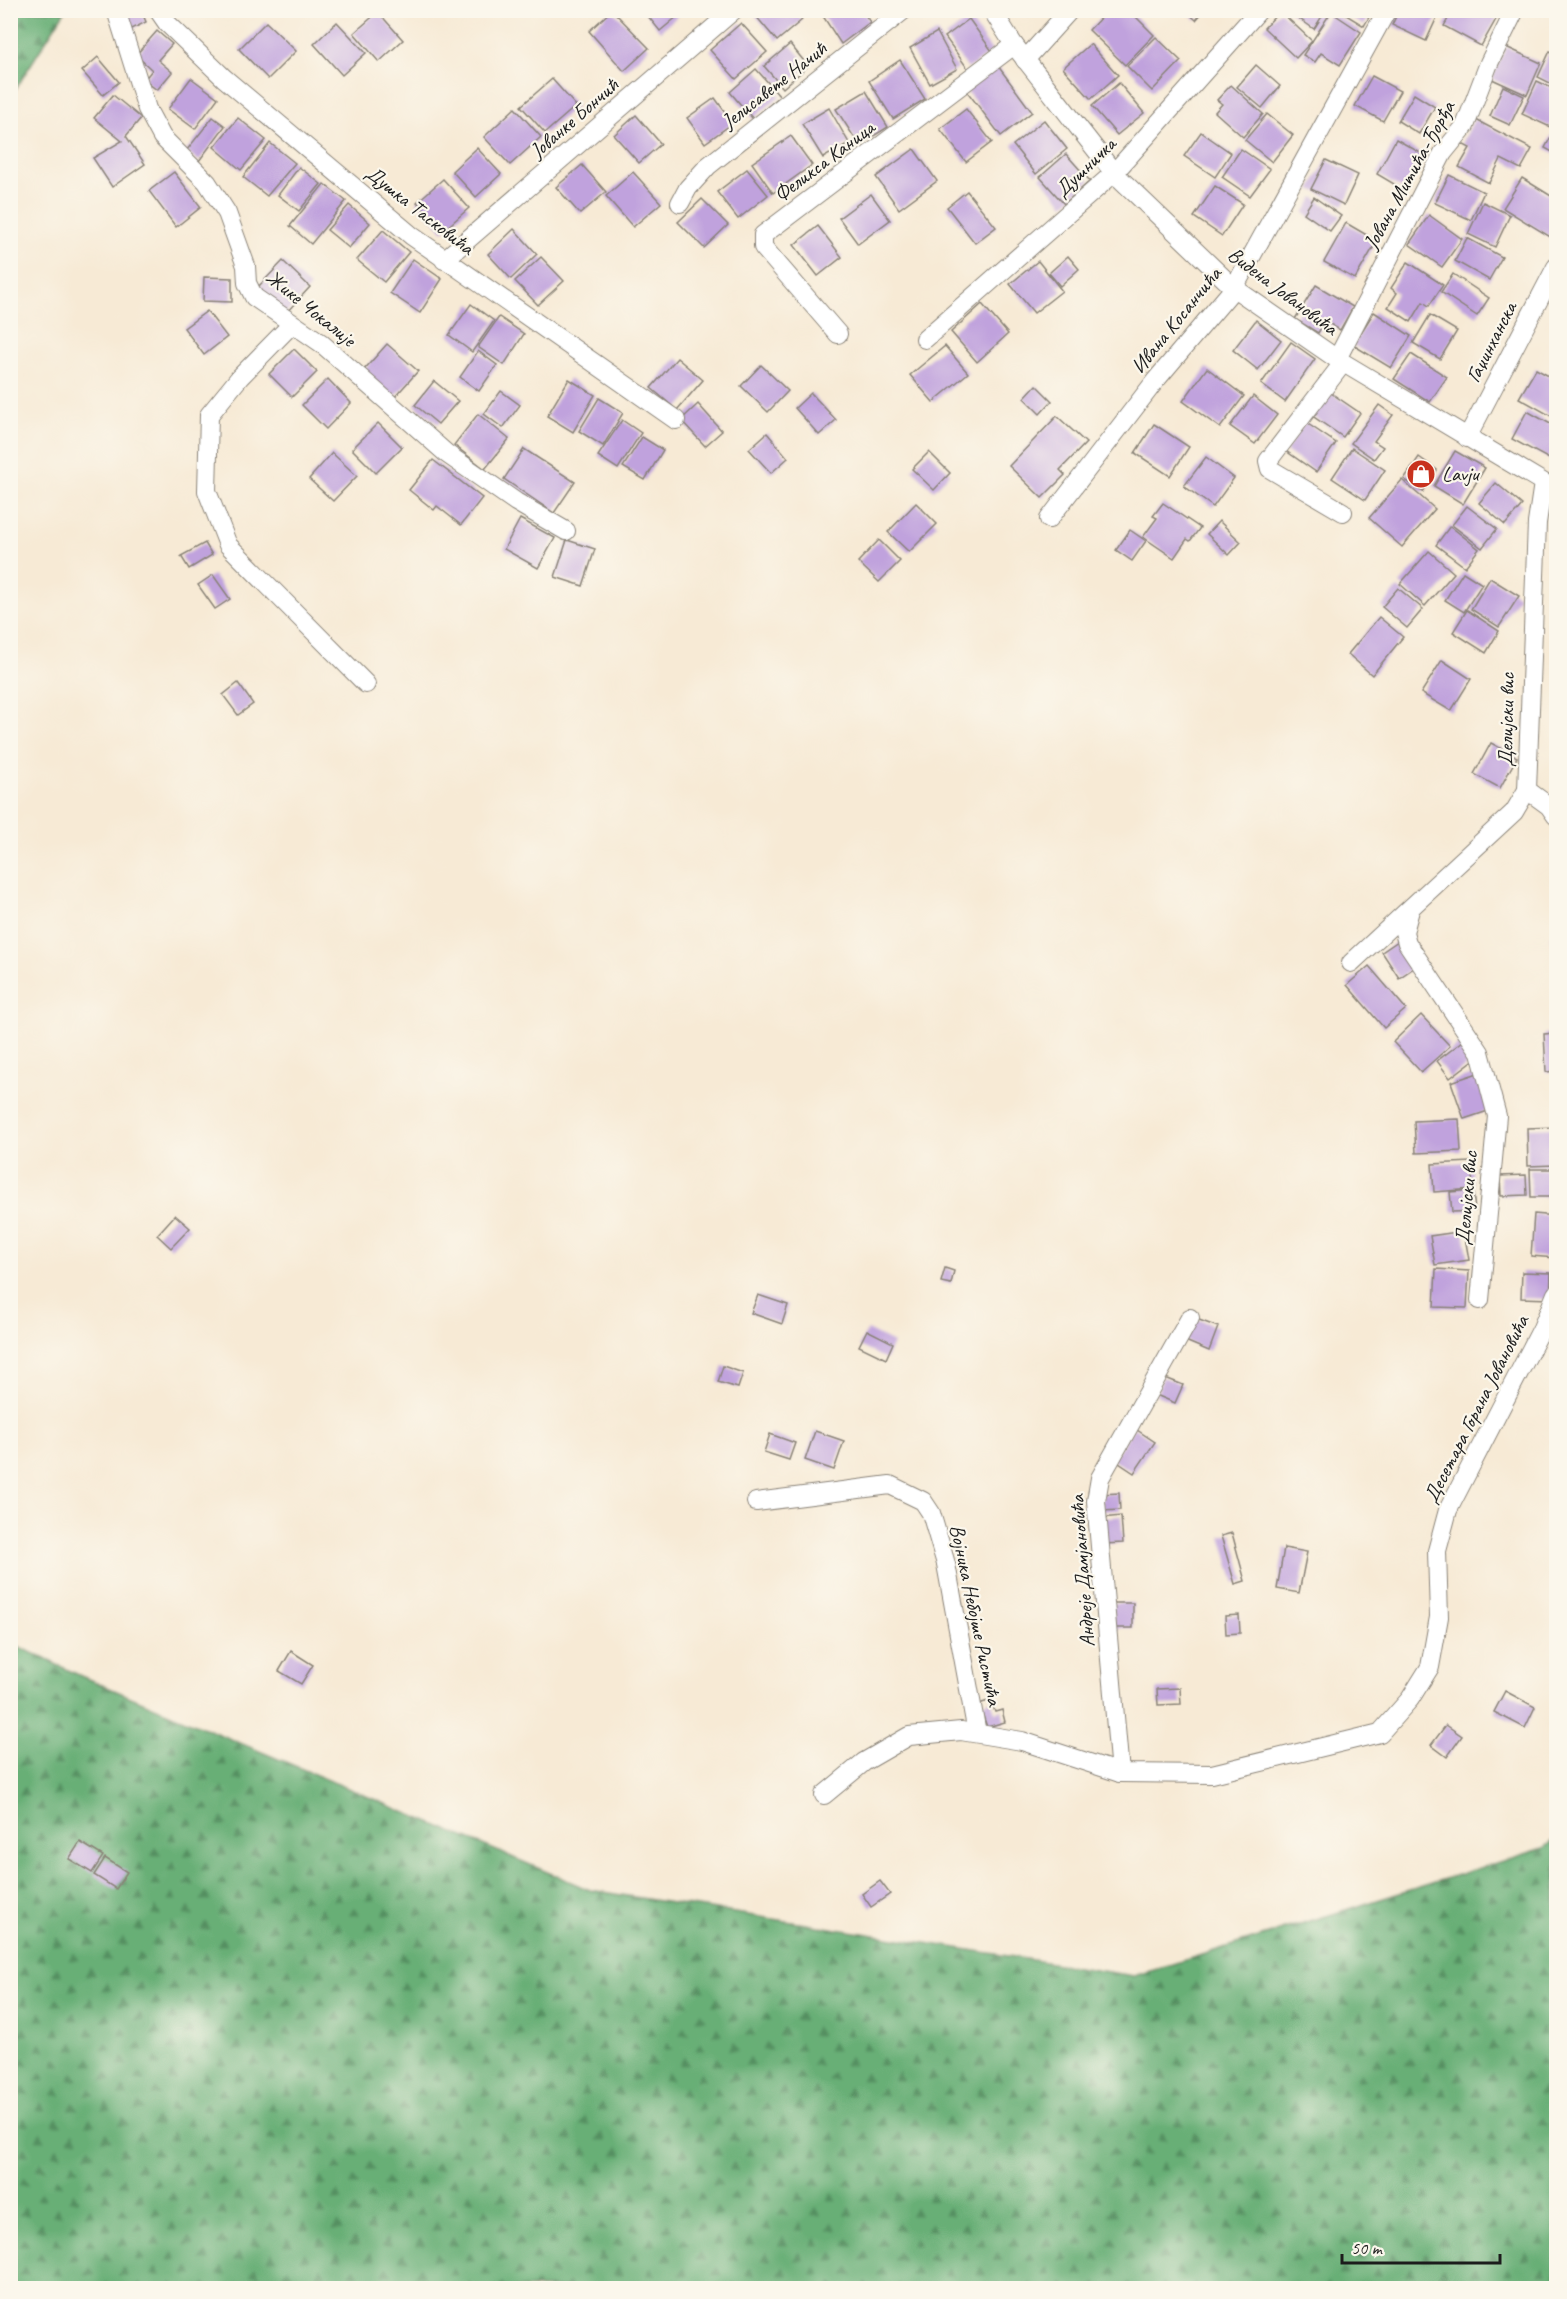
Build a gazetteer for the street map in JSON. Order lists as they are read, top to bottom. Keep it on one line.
{"streets":{"street":["Јелисавете Начић","Јованке Бончић","Феликса Каница","Душничка","Јована Митића-Ђорђа","Душка Тасковића","Видена Јовановића","Жике Чокалије","Ивана Косанчића","Гаџинханска","Делијски вис","Десетара Горана Јовановића","Андреје Дамјановића","Војника Небојше Ристића"]},"crossings":[["Јованке Бончић","Душка Тасковића"],["Феликса Каница","Видена Јовановића"],["Душничка","Видена Јовановића"],["Јована Митића-Ђорђа","Видена Јовановића"],["Видена Јовановића","Ивана Косанчића"],["Видена Јовановића","Гаџинханска"],["Видена Јовановића","Делијски вис"],["Десетара Горана Јовановића","Андреје Дамјановића"],["Десетара Горана Јовановића","Војника Небојше Ристића"]],"places":{"shop":["Lavju"]},"scale_bar":"50 m"}
